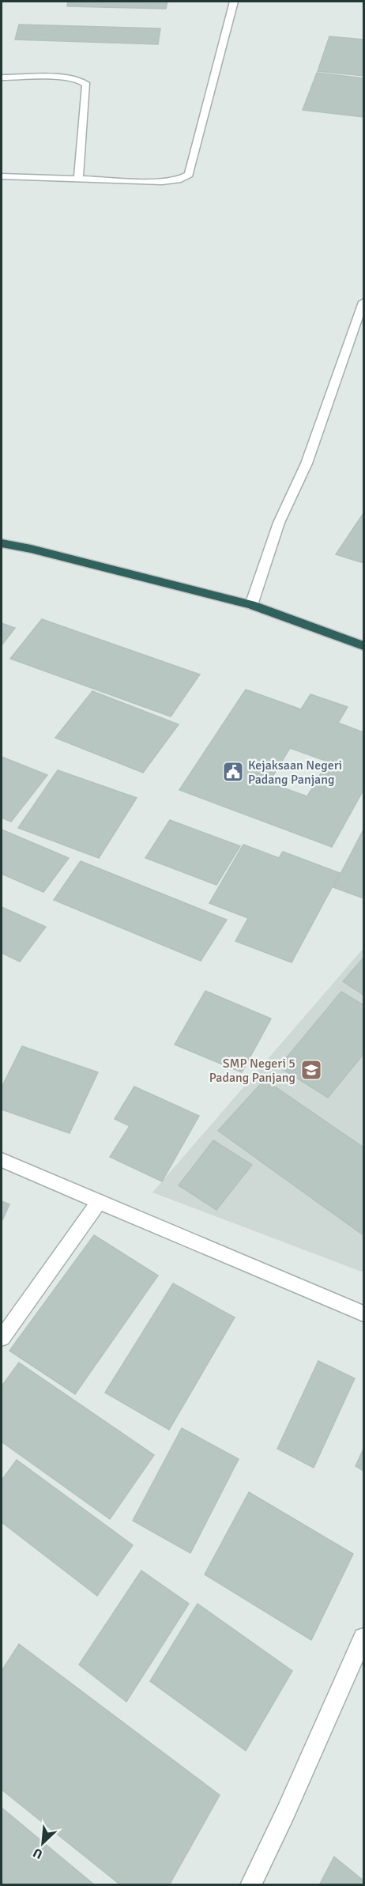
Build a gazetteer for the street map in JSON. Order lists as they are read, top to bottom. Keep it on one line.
{"places":{"public building":["Kejaksaan Negeri Padang Panjang"],"school or university":["SMP Negeri 5 Padang Panjang"]},"north":"bottom left"}
